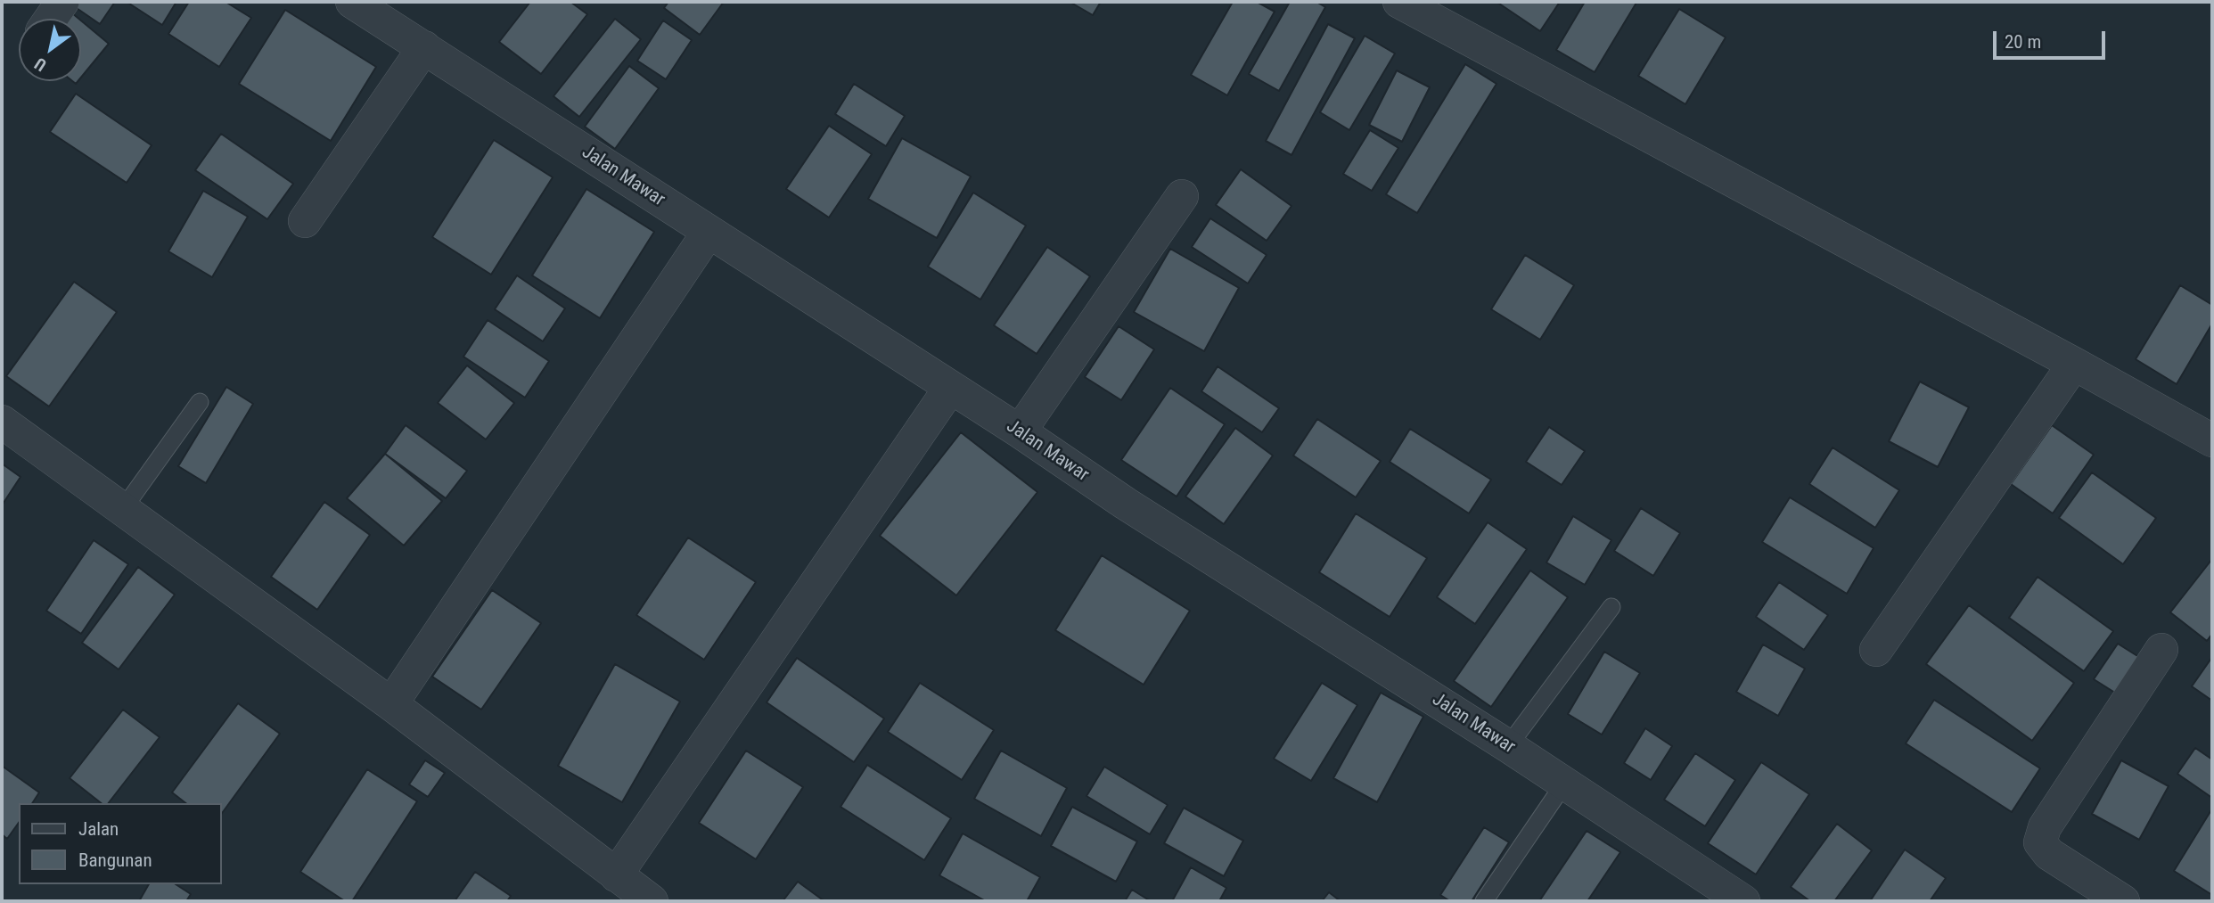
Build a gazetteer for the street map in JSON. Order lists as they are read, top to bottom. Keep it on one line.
{"streets":{"street":["Jalan Mawar"]},"legend":["Jalan","Bangunan"],"scale_bar":"20 m","north":"bottom left"}
